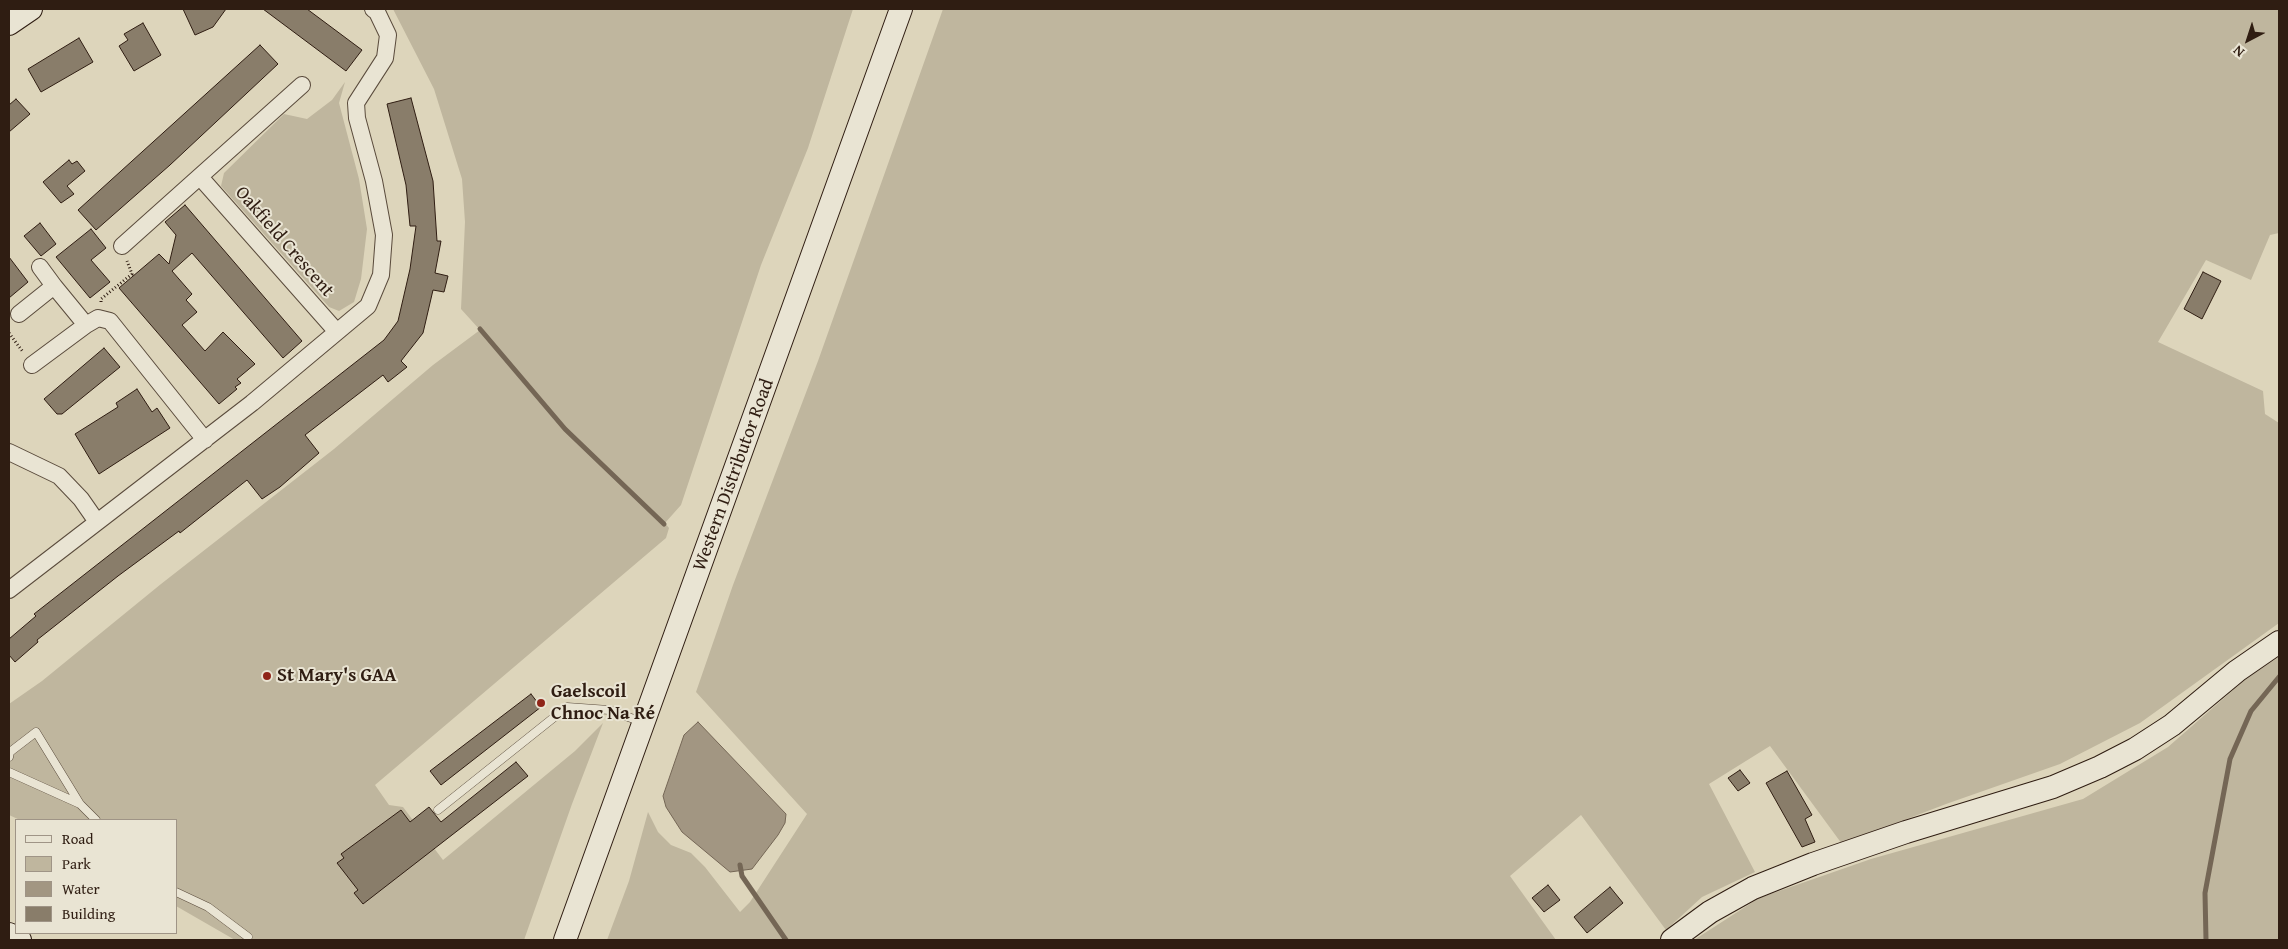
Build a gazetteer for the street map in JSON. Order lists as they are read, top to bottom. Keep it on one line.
{"streets":{"main road":["Western Distributor Road"],"street":["Oakfield Crescent"]},"places":["St Mary's GAA","Gaelscoil Chnoc Na Ré"],"legend":["Road","Park","Water","Building"],"north":"bottom left"}
